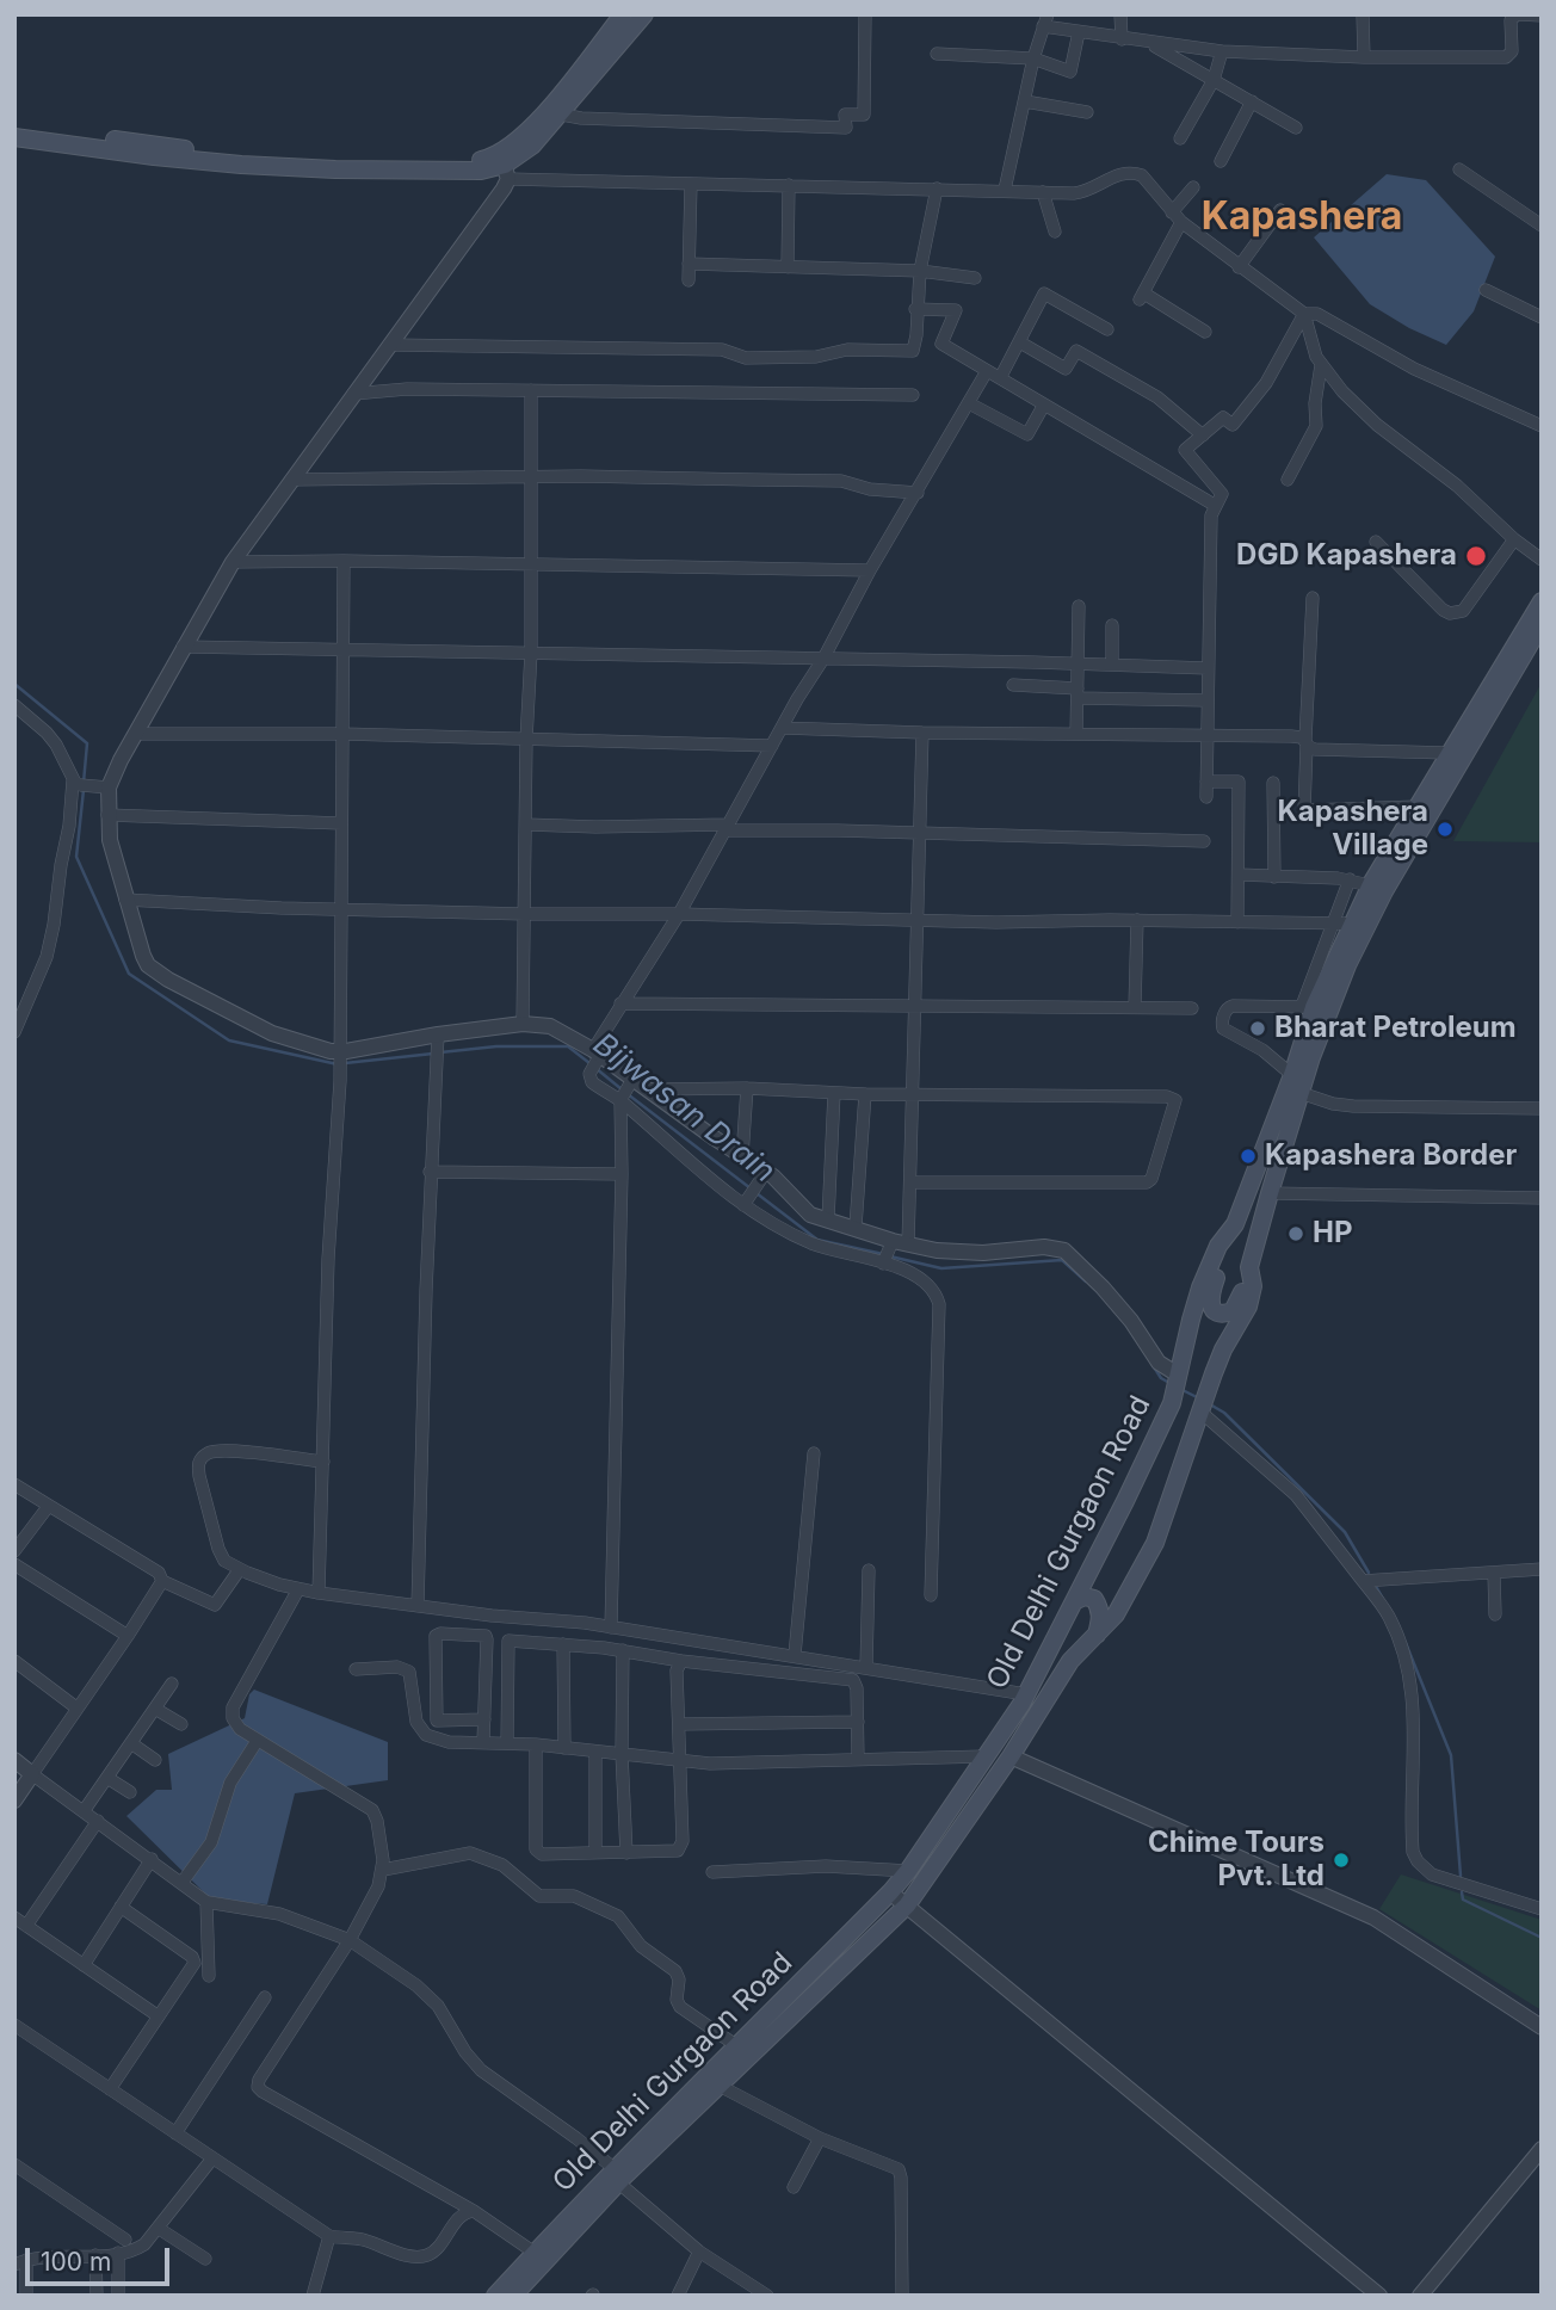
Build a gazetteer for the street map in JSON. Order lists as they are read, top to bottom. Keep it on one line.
{"streets":{"main road":["Old Delhi Gurgaon Road"]},"districts":["Kapashera"],"water":["Bijwasan Drain"],"places":["DGD Kapashera","Kapashera Village","Bharat Petroleum","Kapashera Border","HP","Chime Tours Pvt. Ltd"],"scale_bar":"100 m"}
